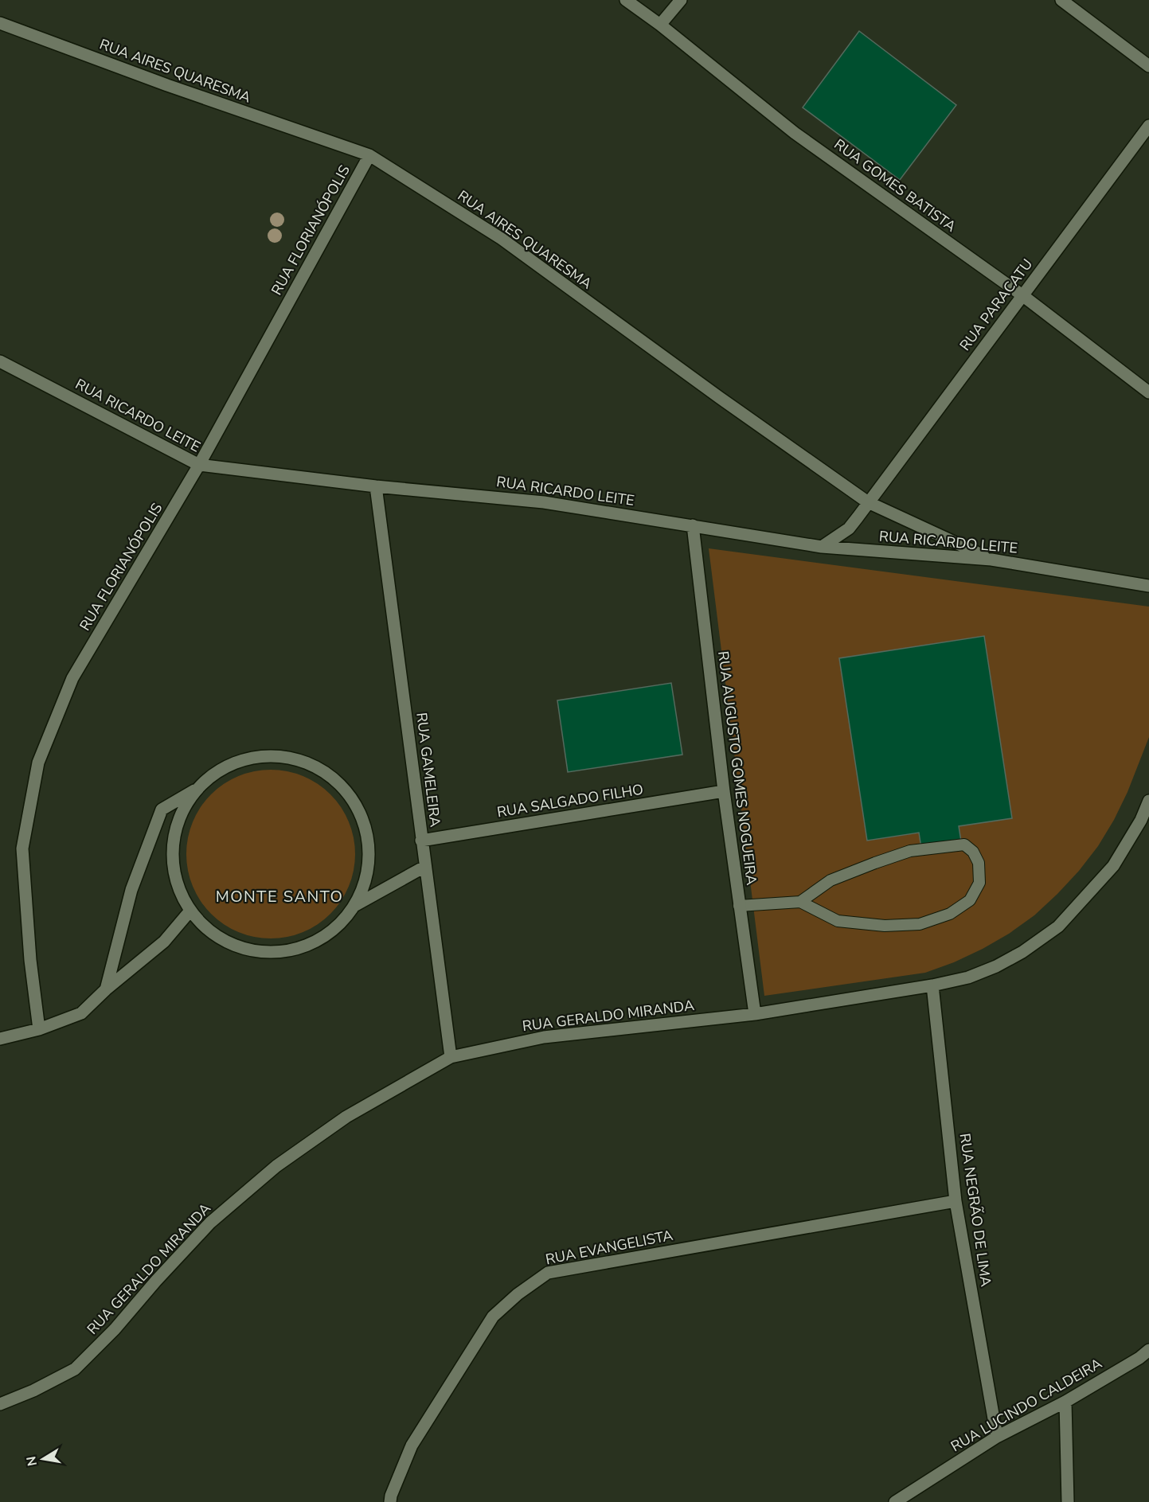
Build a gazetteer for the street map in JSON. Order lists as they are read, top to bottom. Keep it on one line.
{"streets":{"street":["RUA AIRES QUARESMA","RUA GOMES BATISTA","RUA FLORIANÓPOLIS","RUA PARACATU","RUA RICARDO LEITE","RUA AUGUSTO GOMES NOGUEIRA","RUA GAMELEIRA","RUA SALGADO FILHO","RUA GERALDO MIRANDA","RUA NEGRÃO DE LIMA","RUA EVANGELISTA","RUA LUCINDO CALDEIRA"]},"crossings":[["RUA AIRES QUARESMA","RUA FLORIANÓPOLIS"],["RUA AIRES QUARESMA","RUA PARACATU"],["RUA AIRES QUARESMA","RUA RICARDO LEITE"],["RUA GOMES BATISTA","RUA PARACATU"],["RUA FLORIANÓPOLIS","RUA RICARDO LEITE"],["RUA PARACATU","RUA RICARDO LEITE"],["RUA RICARDO LEITE","RUA AUGUSTO GOMES NOGUEIRA"],["RUA RICARDO LEITE","RUA GAMELEIRA"],["RUA AUGUSTO GOMES NOGUEIRA","RUA SALGADO FILHO"],["RUA AUGUSTO GOMES NOGUEIRA","RUA GERALDO MIRANDA"],["RUA GAMELEIRA","RUA SALGADO FILHO"],["RUA GAMELEIRA","RUA GERALDO MIRANDA"],["RUA GERALDO MIRANDA","RUA NEGRÃO DE LIMA"],["RUA NEGRÃO DE LIMA","RUA EVANGELISTA"],["RUA NEGRÃO DE LIMA","RUA LUCINDO CALDEIRA"]],"districts":["MONTE SANTO"],"north":"left"}
